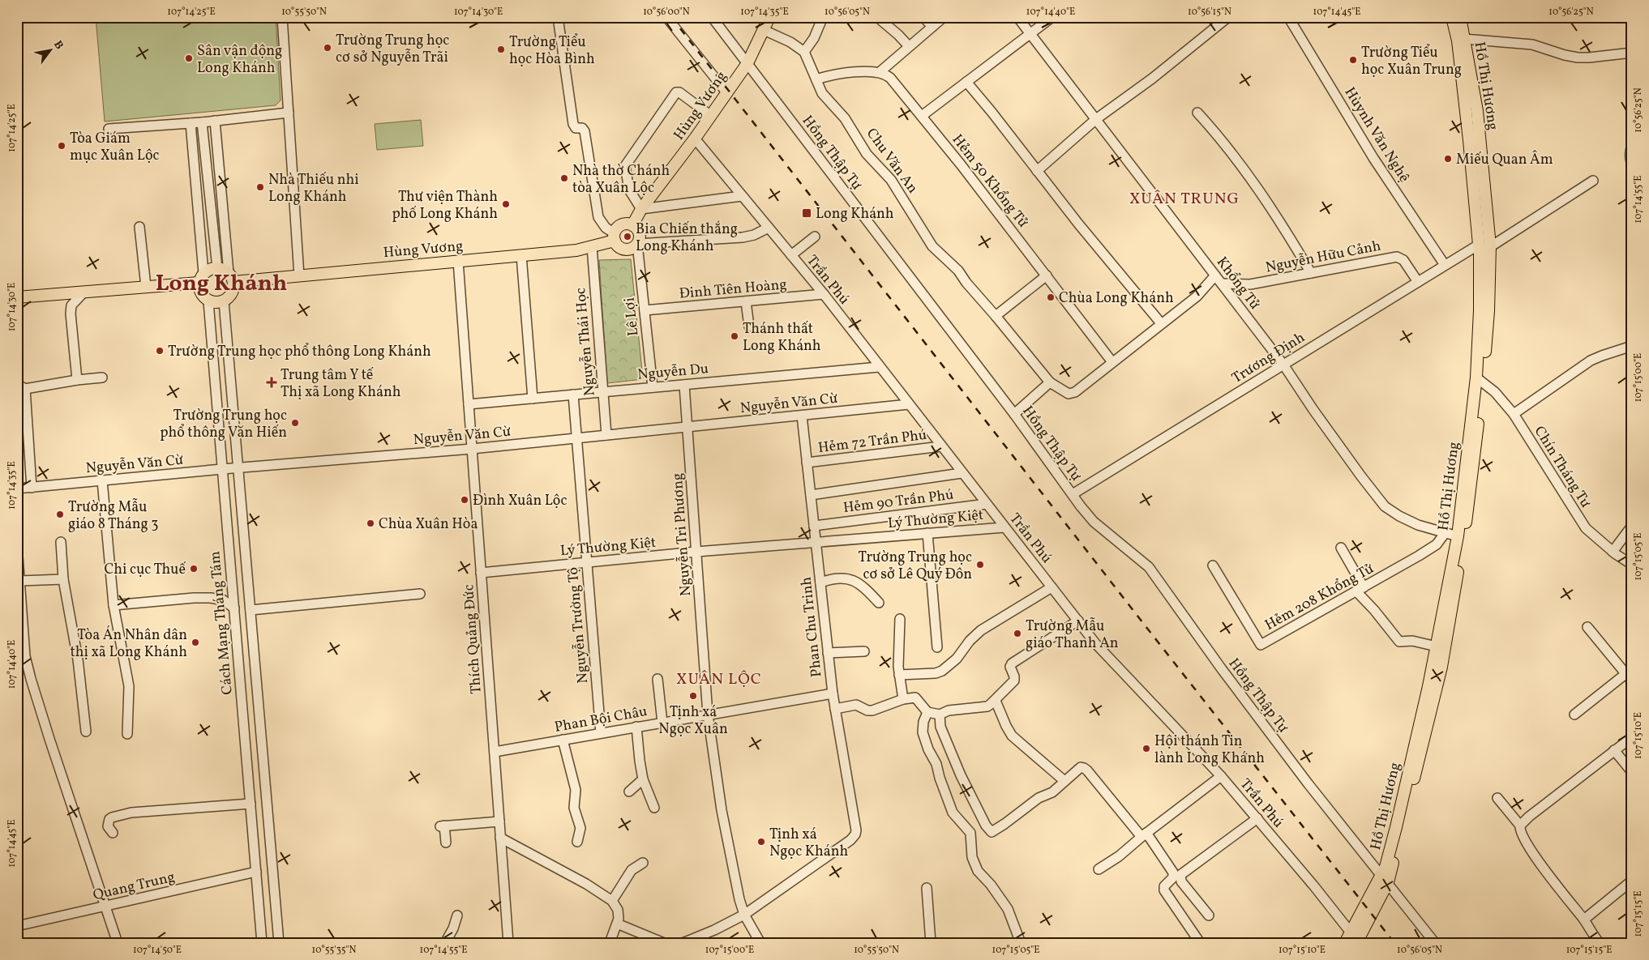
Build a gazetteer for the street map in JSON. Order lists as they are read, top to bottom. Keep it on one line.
{"streets":{"main road":["Hồ Thị Hương","Hùng Vương"],"street":["Hùynh Văn Nghệ","Hồng Thập Tự","Chu Văn An","Hẻm 50 Khổng Tử","Nguyễn Hữu Cảnh","Trần Phú","Khổng Tử","Đinh Tiên Hoàng","Lê Lợi","Nguyễn Thái Học","Trương Định","Nguyễn Du","Nguyễn Văn Cừ","Hẻm 72 Trần Phú","Chín Tháng Tư","Hẻm 90 Trần Phú","Lý Thường Kiệt","Nguyễn Tri Phương","Hẻm 208 Khổng Tử","Cách Mạng Tháng Tám","Nguyễn Trường Tộ","Phan Chu Trinh","Thích Quảng Đức","Phan Bội Châu","Quang Trung"]},"crossings":[["Hồ Thị Hương","Hồng Thập Tự"],["Hồ Thị Hương","Trần Phú"],["Hồ Thị Hương","Khổng Tử"],["Hồ Thị Hương","Trương Định"],["Hồ Thị Hương","Chín Tháng Tư"],["Hùng Vương","Hồng Thập Tự"],["Hùng Vương","Trần Phú"],["Hùng Vương","Lê Lợi"],["Hùng Vương","Nguyễn Thái Học"],["Hùng Vương","Cách Mạng Tháng Tám"],["Hùng Vương","Thích Quảng Đức"],["Hùynh Văn Nghệ","Trương Định"],["Hồng Thập Tự","Trương Định"],["Nguyễn Hữu Cảnh","Khổng Tử"],["Nguyễn Hữu Cảnh","Trương Định"],["Trần Phú","Đinh Tiên Hoàng"],["Trần Phú","Nguyễn Du"],["Trần Phú","Nguyễn Văn Cừ"],["Trần Phú","Hẻm 72 Trần Phú"],["Trần Phú","Hẻm 90 Trần Phú"],["Trần Phú","Lý Thường Kiệt"],["Khổng Tử","Trương Định"],["Khổng Tử","Hẻm 208 Khổng Tử"],["Đinh Tiên Hoàng","Lê Lợi"],["Lê Lợi","Nguyễn Du"],["Nguyễn Thái Học","Nguyễn Du"],["Nguyễn Thái Học","Nguyễn Văn Cừ"],["Nguyễn Du","Nguyễn Tri Phương"],["Nguyễn Du","Nguyễn Trường Tộ"],["Nguyễn Du","Thích Quảng Đức"],["Nguyễn Văn Cừ","Nguyễn Tri Phương"],["Nguyễn Văn Cừ","Cách Mạng Tháng Tám"],["Nguyễn Văn Cừ","Nguyễn Trường Tộ"],["Nguyễn Văn Cừ","Phan Chu Trinh"],["Nguyễn Văn Cừ","Thích Quảng Đức"],["Hẻm 72 Trần Phú","Phan Chu Trinh"],["Hẻm 90 Trần Phú","Phan Chu Trinh"],["Lý Thường Kiệt","Nguyễn Tri Phương"],["Lý Thường Kiệt","Nguyễn Trường Tộ"],["Lý Thường Kiệt","Phan Chu Trinh"],["Lý Thường Kiệt","Thích Quảng Đức"],["Nguyễn Tri Phương","Phan Chu Trinh"],["Nguyễn Tri Phương","Phan Bội Châu"],["Cách Mạng Tháng Tám","Quang Trung"],["Nguyễn Trường Tộ","Phan Bội Châu"],["Phan Chu Trinh","Phan Bội Châu"],["Thích Quảng Đức","Phan Bội Châu"]],"districts":["XUÂN TRUNG","Long Khánh","XUÂN LỘC"],"places":{"other":["Trường Trung học cơ sở Nguyễn Trãi","Trường Tiểu học Hòa Bình","Sân vận động Long Khánh","Trường Tiểu học Xuân Trung","Tòa Giám mục Xuân Lộc","Miếu Quan Âm","Nhà thờ Chánh tòa Xuân Lộc","Nhà Thiếu nhi Long Khánh","Thư viện Thành phố Long Khánh","Bia Chiến thắng Long Khánh","Chùa Long Khánh","Thánh thất Long Khánh","Trường Trung học phổ thông Long Khánh","Trường Trung học phổ thông Văn Hiến","Đình Xuân Lộc","Trường Mẫu giáo 8 Tháng 3","Chùa Xuân Hòa","Trường Trung học cơ sở Lê Quý Đôn","Chi cục Thuế","Trường Mẫu giáo Thanh An","Tòa Án Nhân dân thị xã Long Khánh","Tịnh xá Ngọc Xuân","Hội thánh Tin lành Long Khánh","Tịnh xá Ngọc Khánh"],"transit":["Long Khánh"],"health":["Trung tâm Y tế Thị xã Long Khánh"]},"north":"top right","coordinates":["107°14'25\"E","10°55'50\"N","107°14'30\"E","10°56'00\"N","107°14'35\"E","10°56'05\"N","107°14'40\"E","10°56'15\"N","107°14'45\"E","10°56'25\"N","107°14'55\"E","107°15'00\"E","107°15'05\"E","107°15'10\"E","107°15'15\"E","107°14'50\"E","10°55'35\"N"]}
